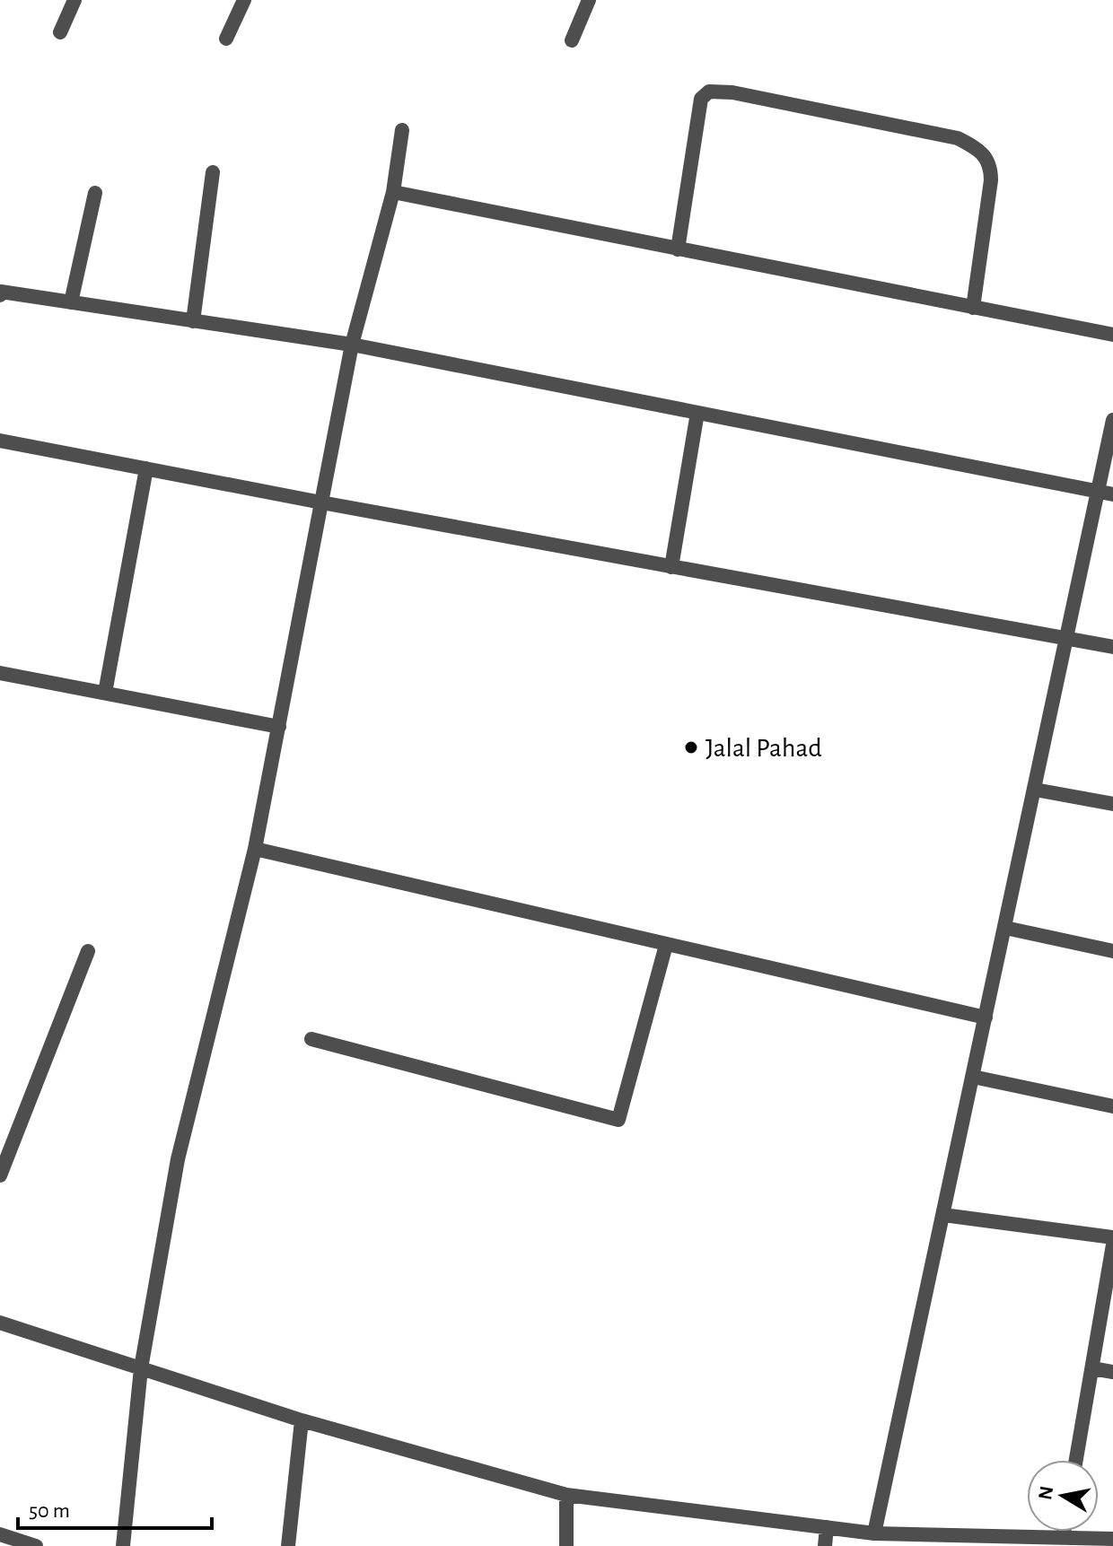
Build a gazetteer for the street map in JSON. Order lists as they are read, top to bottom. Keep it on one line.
{"places":["Jalal Pahad"],"scale_bar":"50 m","north":"left"}
